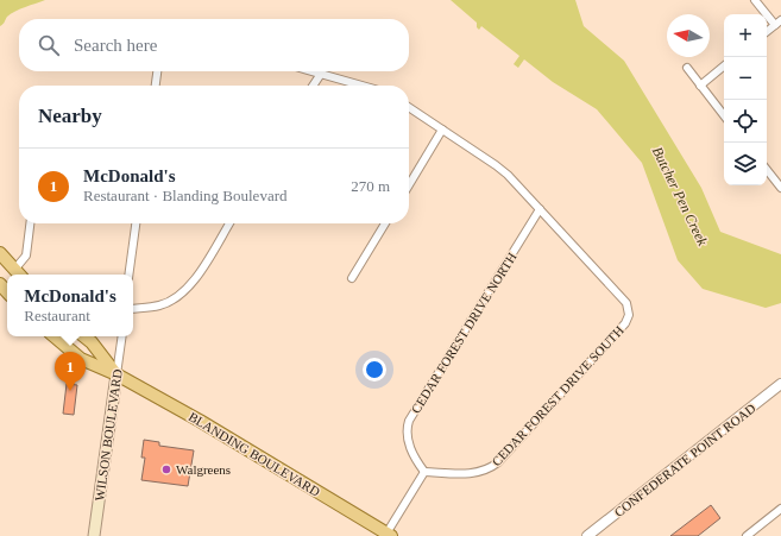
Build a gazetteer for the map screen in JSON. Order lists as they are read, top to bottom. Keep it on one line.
{"streets":{"main road":["WILSON BOULEVARD","BLANDING BOULEVARD"],"street":["CEDAR FOREST DRIVE NORTH","CEDAR FOREST DRIVE SOUTH","CONFEDERATE POINT ROAD"]},"crossings":[["CEDAR FOREST DRIVE NORTH","CEDAR FOREST DRIVE SOUTH"],["WILSON BOULEVARD","BLANDING BOULEVARD"]],"water":["Butcher Pen Creek"],"places":["Walgreens"],"north":"left","page":{"map_buttons":["+","−"],"search":"Search here","heading":"Nearby","list":[{"mark":"1","name":"McDonald's","note":"Restaurant · Blanding Boulevard","value":"270 m"}],"popup":["McDonald's","Restaurant"],"pins":"1"}}
